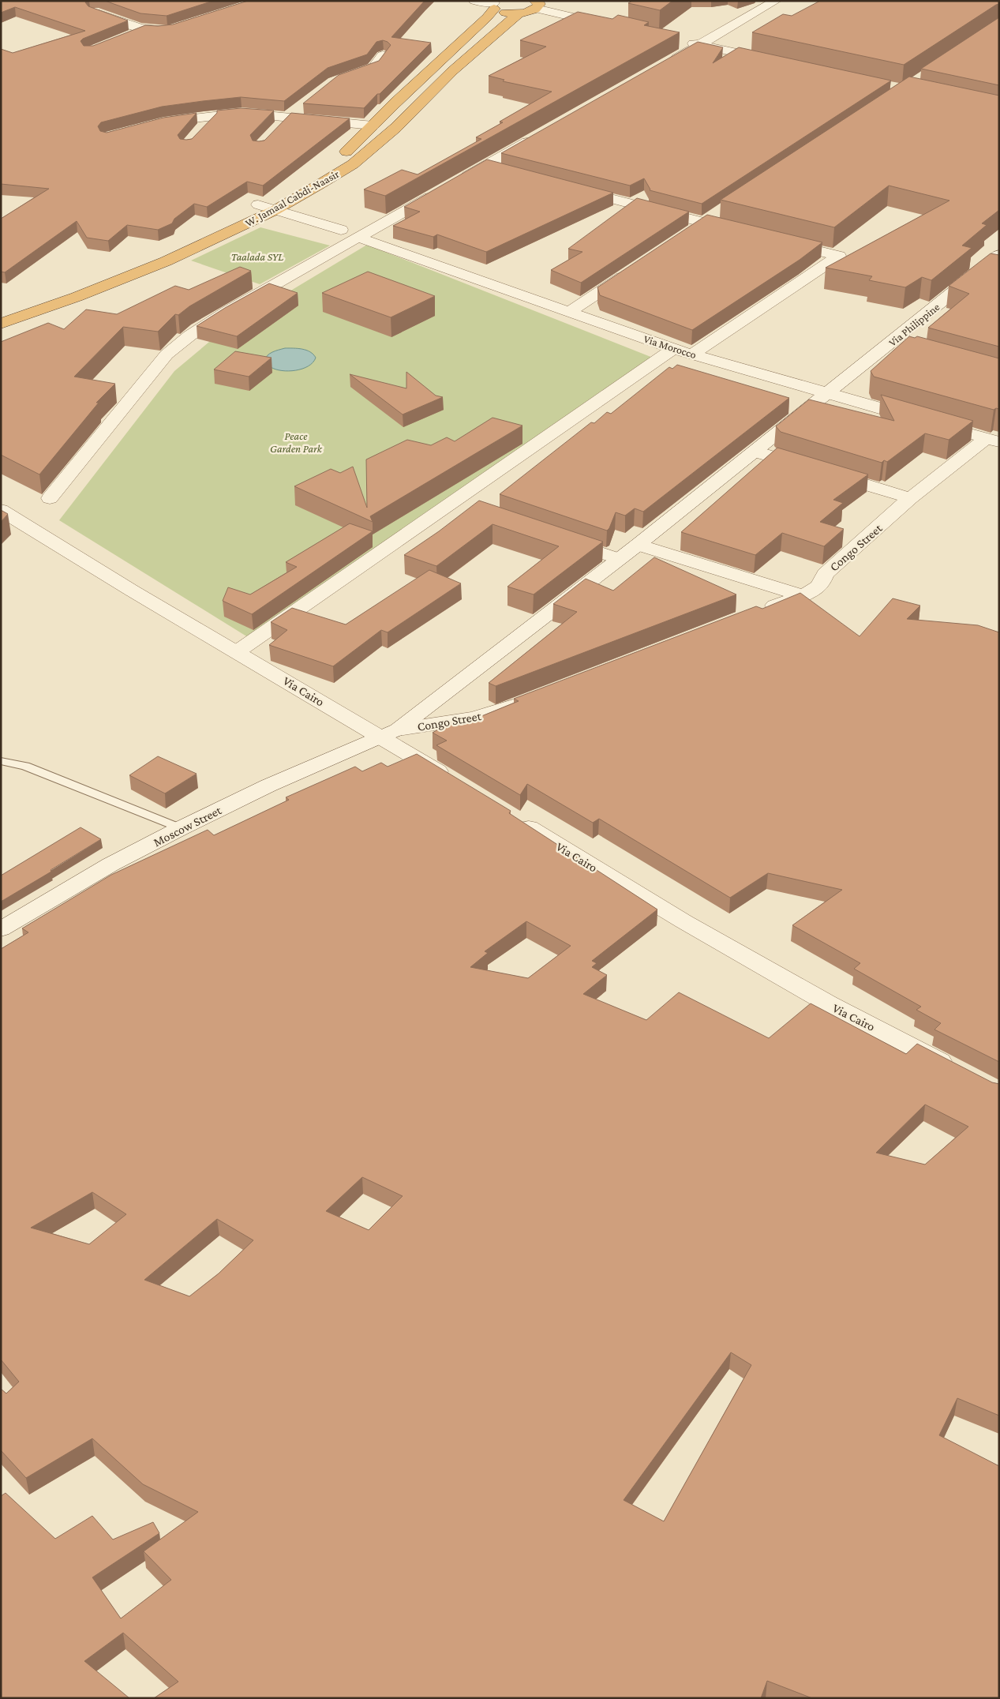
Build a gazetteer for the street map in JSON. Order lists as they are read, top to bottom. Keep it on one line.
{"streets":{"highway":["W. Jamaal Cabdi-Naasir"],"street":["Via Philippine","Via Morocco","Congo Street","Via Cairo","Moscow Street"]},"crossings":[["Via Philippine","Via Morocco"],["Via Philippine","Congo Street"],["Via Morocco","Congo Street"],["Congo Street","Via Cairo"],["Congo Street","Moscow Street"],["Via Cairo","Moscow Street"]],"parks":["Taalada SYL","Peace Garden Park"]}
